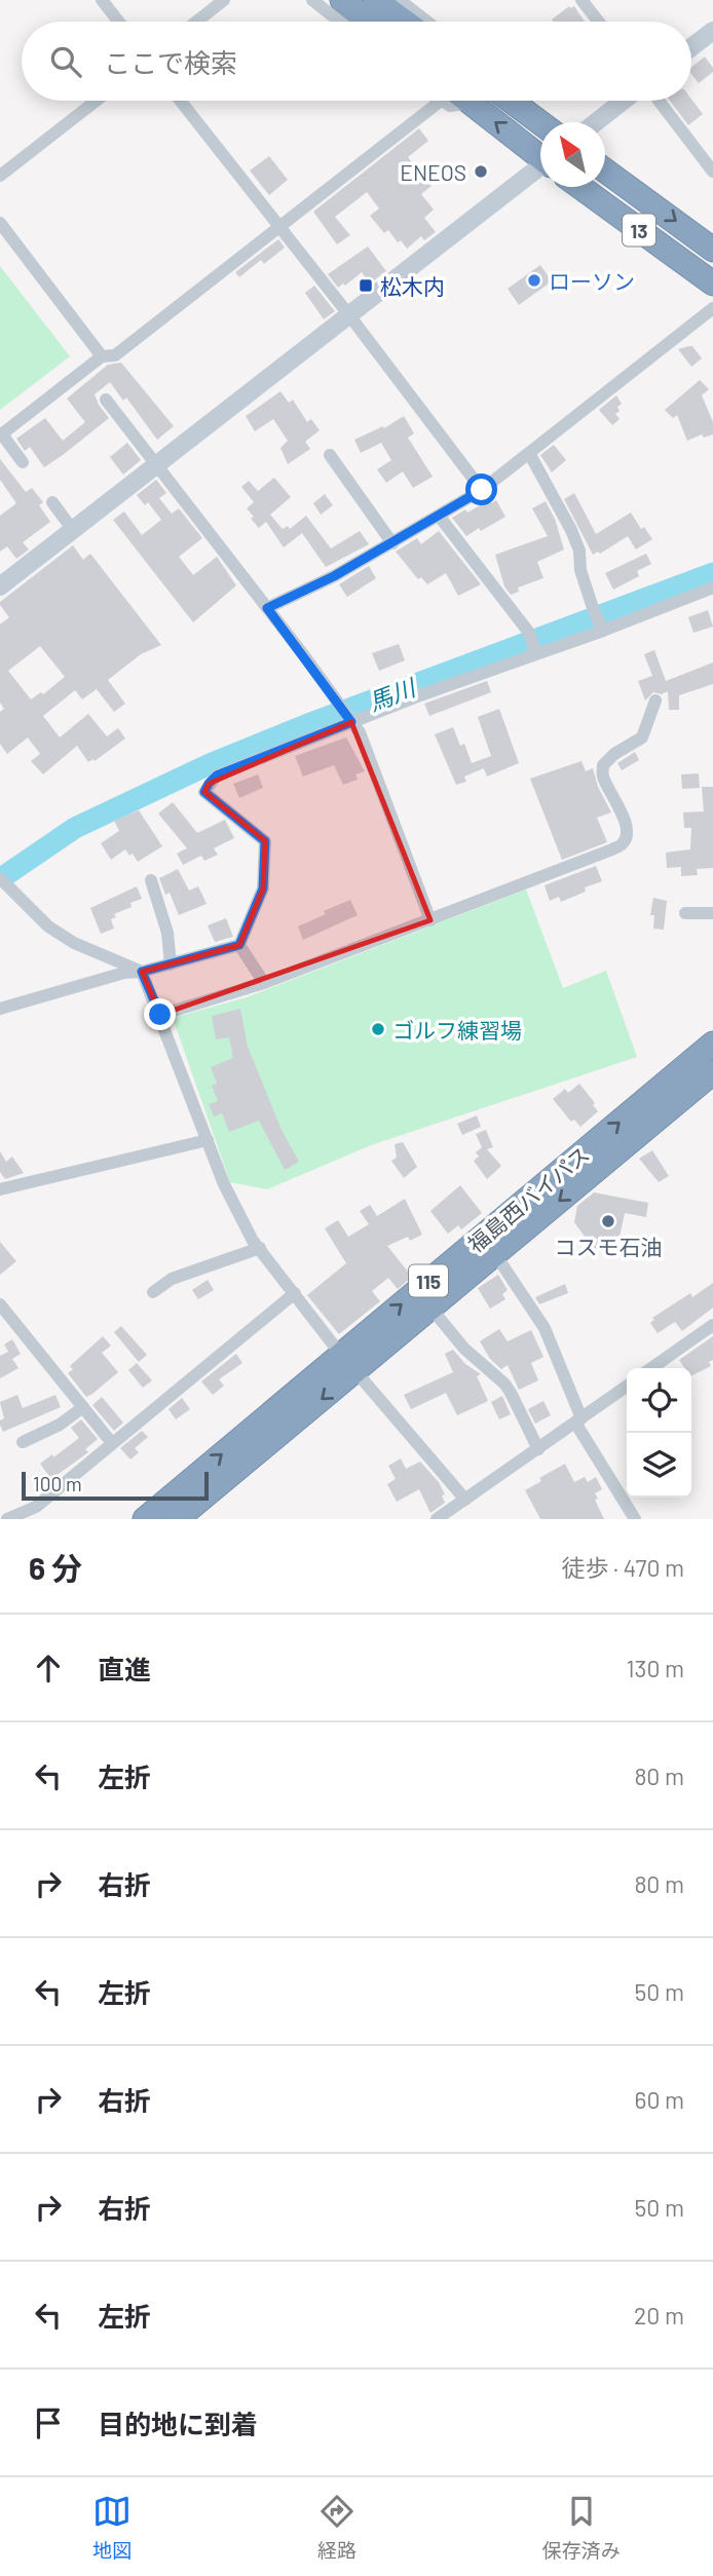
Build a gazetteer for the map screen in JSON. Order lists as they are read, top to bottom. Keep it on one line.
{"streets":{"highway":["13","福島西バイパス","115"]},"water":["馬川"],"places":{"other":["ENEOS","ローソン","ゴルフ練習場","コスモ石油"],"transit":["松木内"]},"scale_bar":"100 m","north":"top left","page":{"search":"ここで検索","scale":"100 m","heading":["6 分","徒歩 · 470 m"],"list":[["直進","130 m"],["左折","80 m"],["右折","80 m"],["左折","50 m"],["右折","60 m"],["右折","50 m"],["左折","20 m"],"目的地に到着"],"nav":["地図","経路","保存済み"]}}
